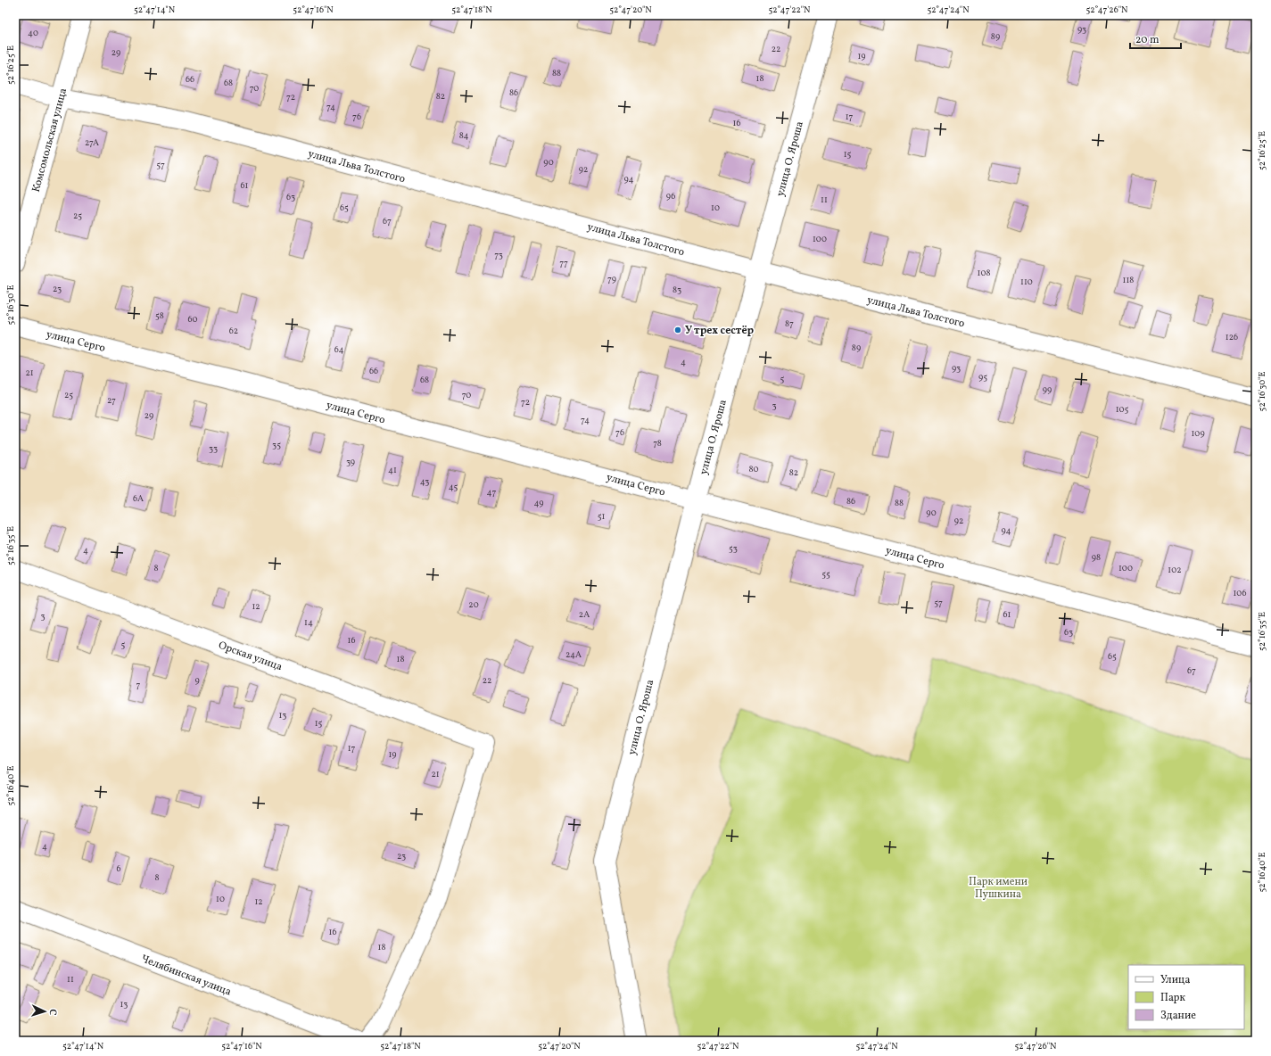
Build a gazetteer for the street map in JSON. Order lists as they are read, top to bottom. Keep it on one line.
{"streets":{"main road":["улица О. Яроша"],"street":["Комсомольская улица","улица Льва Толстого","улица Серго","Орская улица","Челябинская улица"]},"crossings":[["Комсомольская улица","улица Льва Толстого"],["улица О. Яроша","улица Льва Толстого"],["улица О. Яроша","улица Серго"]],"parks":["Парк имени Пушкина"],"places":["У трех сестёр"],"house_numbers":["93","40","89","22","29","19","88","18","66","68","70","86","82","72","74","76","17","16","84","27А","15","90","57","92","94","61","96","63","11","65","10","25","67","100","73","77","108","79","118","110","23","83","58","60","87","62","126","89","64","4","93","66","21","95","5","68","99","25","70","27","72","3","105","29","74","76","109","78","35","33","39","80","41","82","43","45","47","6А","86","49","88","90","51","92","94","53","4","98","8","100","102","55","106","57","20","12","2А","61","3","14","63","16","5","24А","65","18","67","9","22","7","13","15","17","19","21","4","23","6","8","10","12","16","18","11","13"],"legend":["Улица","Парк","Здание"],"scale_bar":"20 m","north":"right","coordinates":["52°47'14\"N","52°47'16\"N","52°47'18\"N","52°47'20\"N","52°47'22\"N","52°47'24\"N","52°47'26\"N","52°16'25\"E","52°16'30\"E","52°16'35\"E","52°16'40\"E"]}
